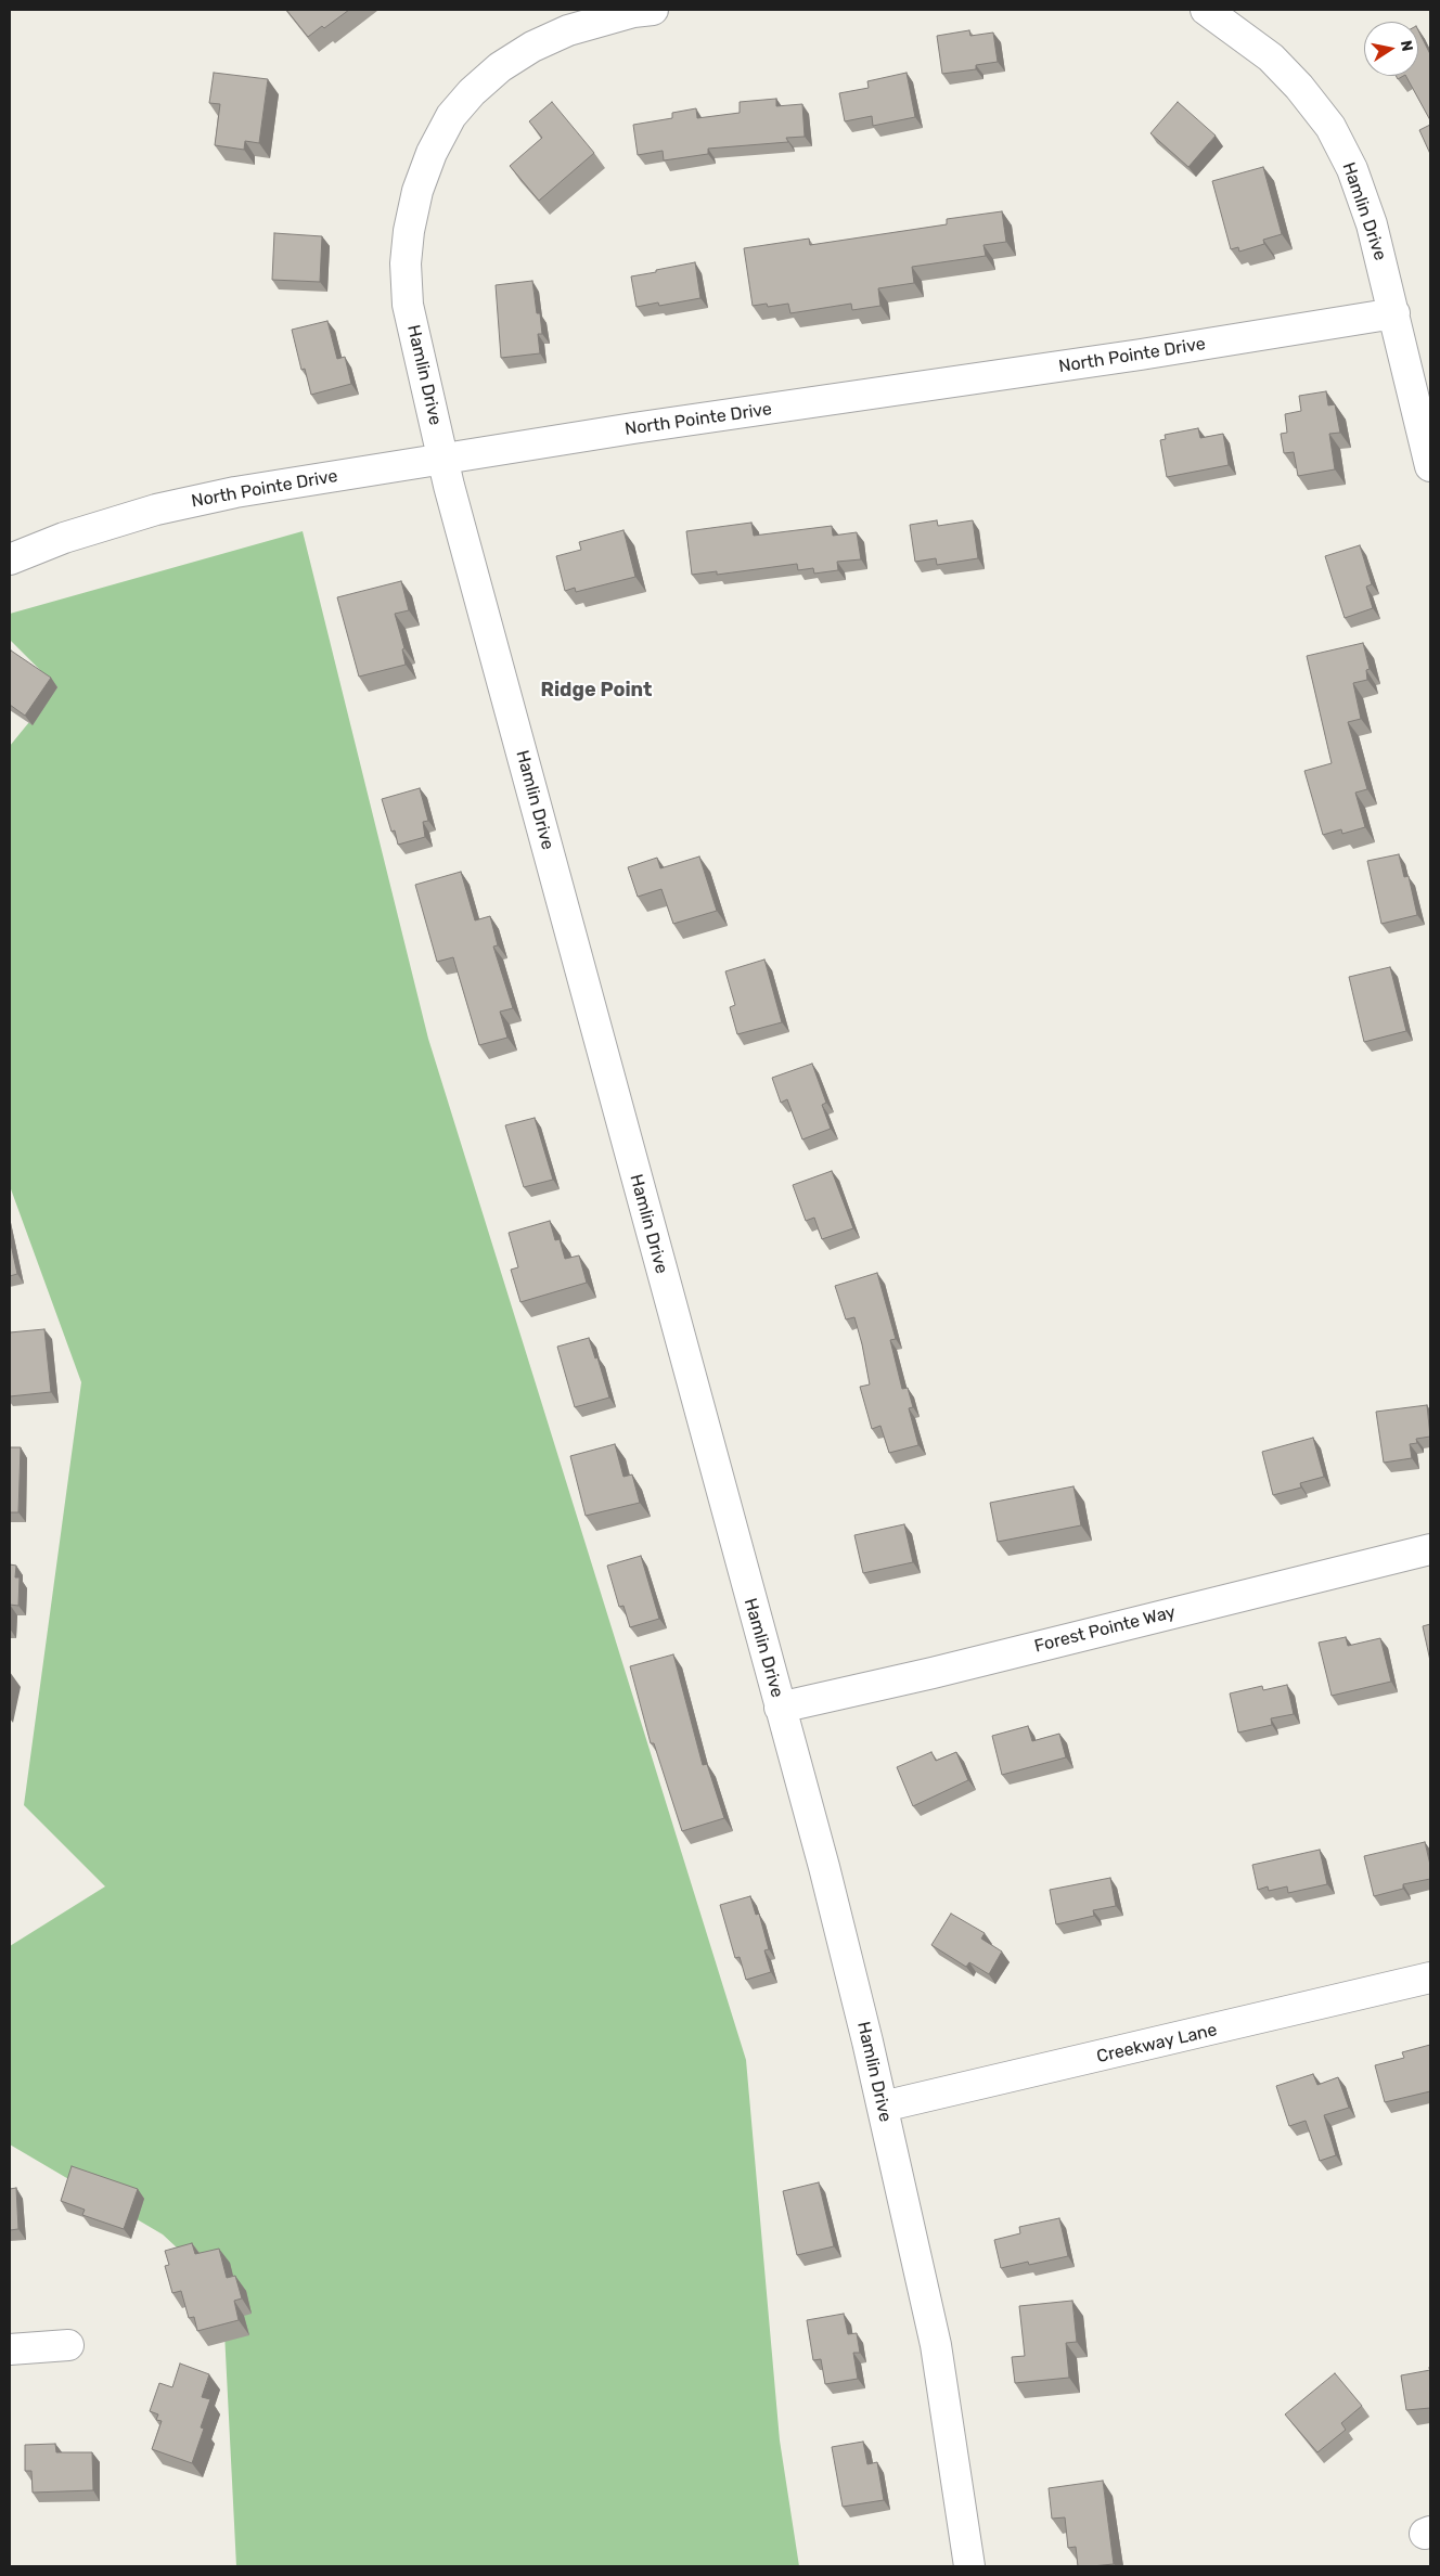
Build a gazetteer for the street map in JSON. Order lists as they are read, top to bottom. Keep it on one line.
{"streets":{"street":["Hamlin Drive","North Pointe Drive","Forest Pointe Way","Creekway Lane"]},"crossings":[["Hamlin Drive","North Pointe Drive"],["Hamlin Drive","Forest Pointe Way"],["Hamlin Drive","Creekway Lane"]],"districts":["Ridge Point"],"north":"right"}
